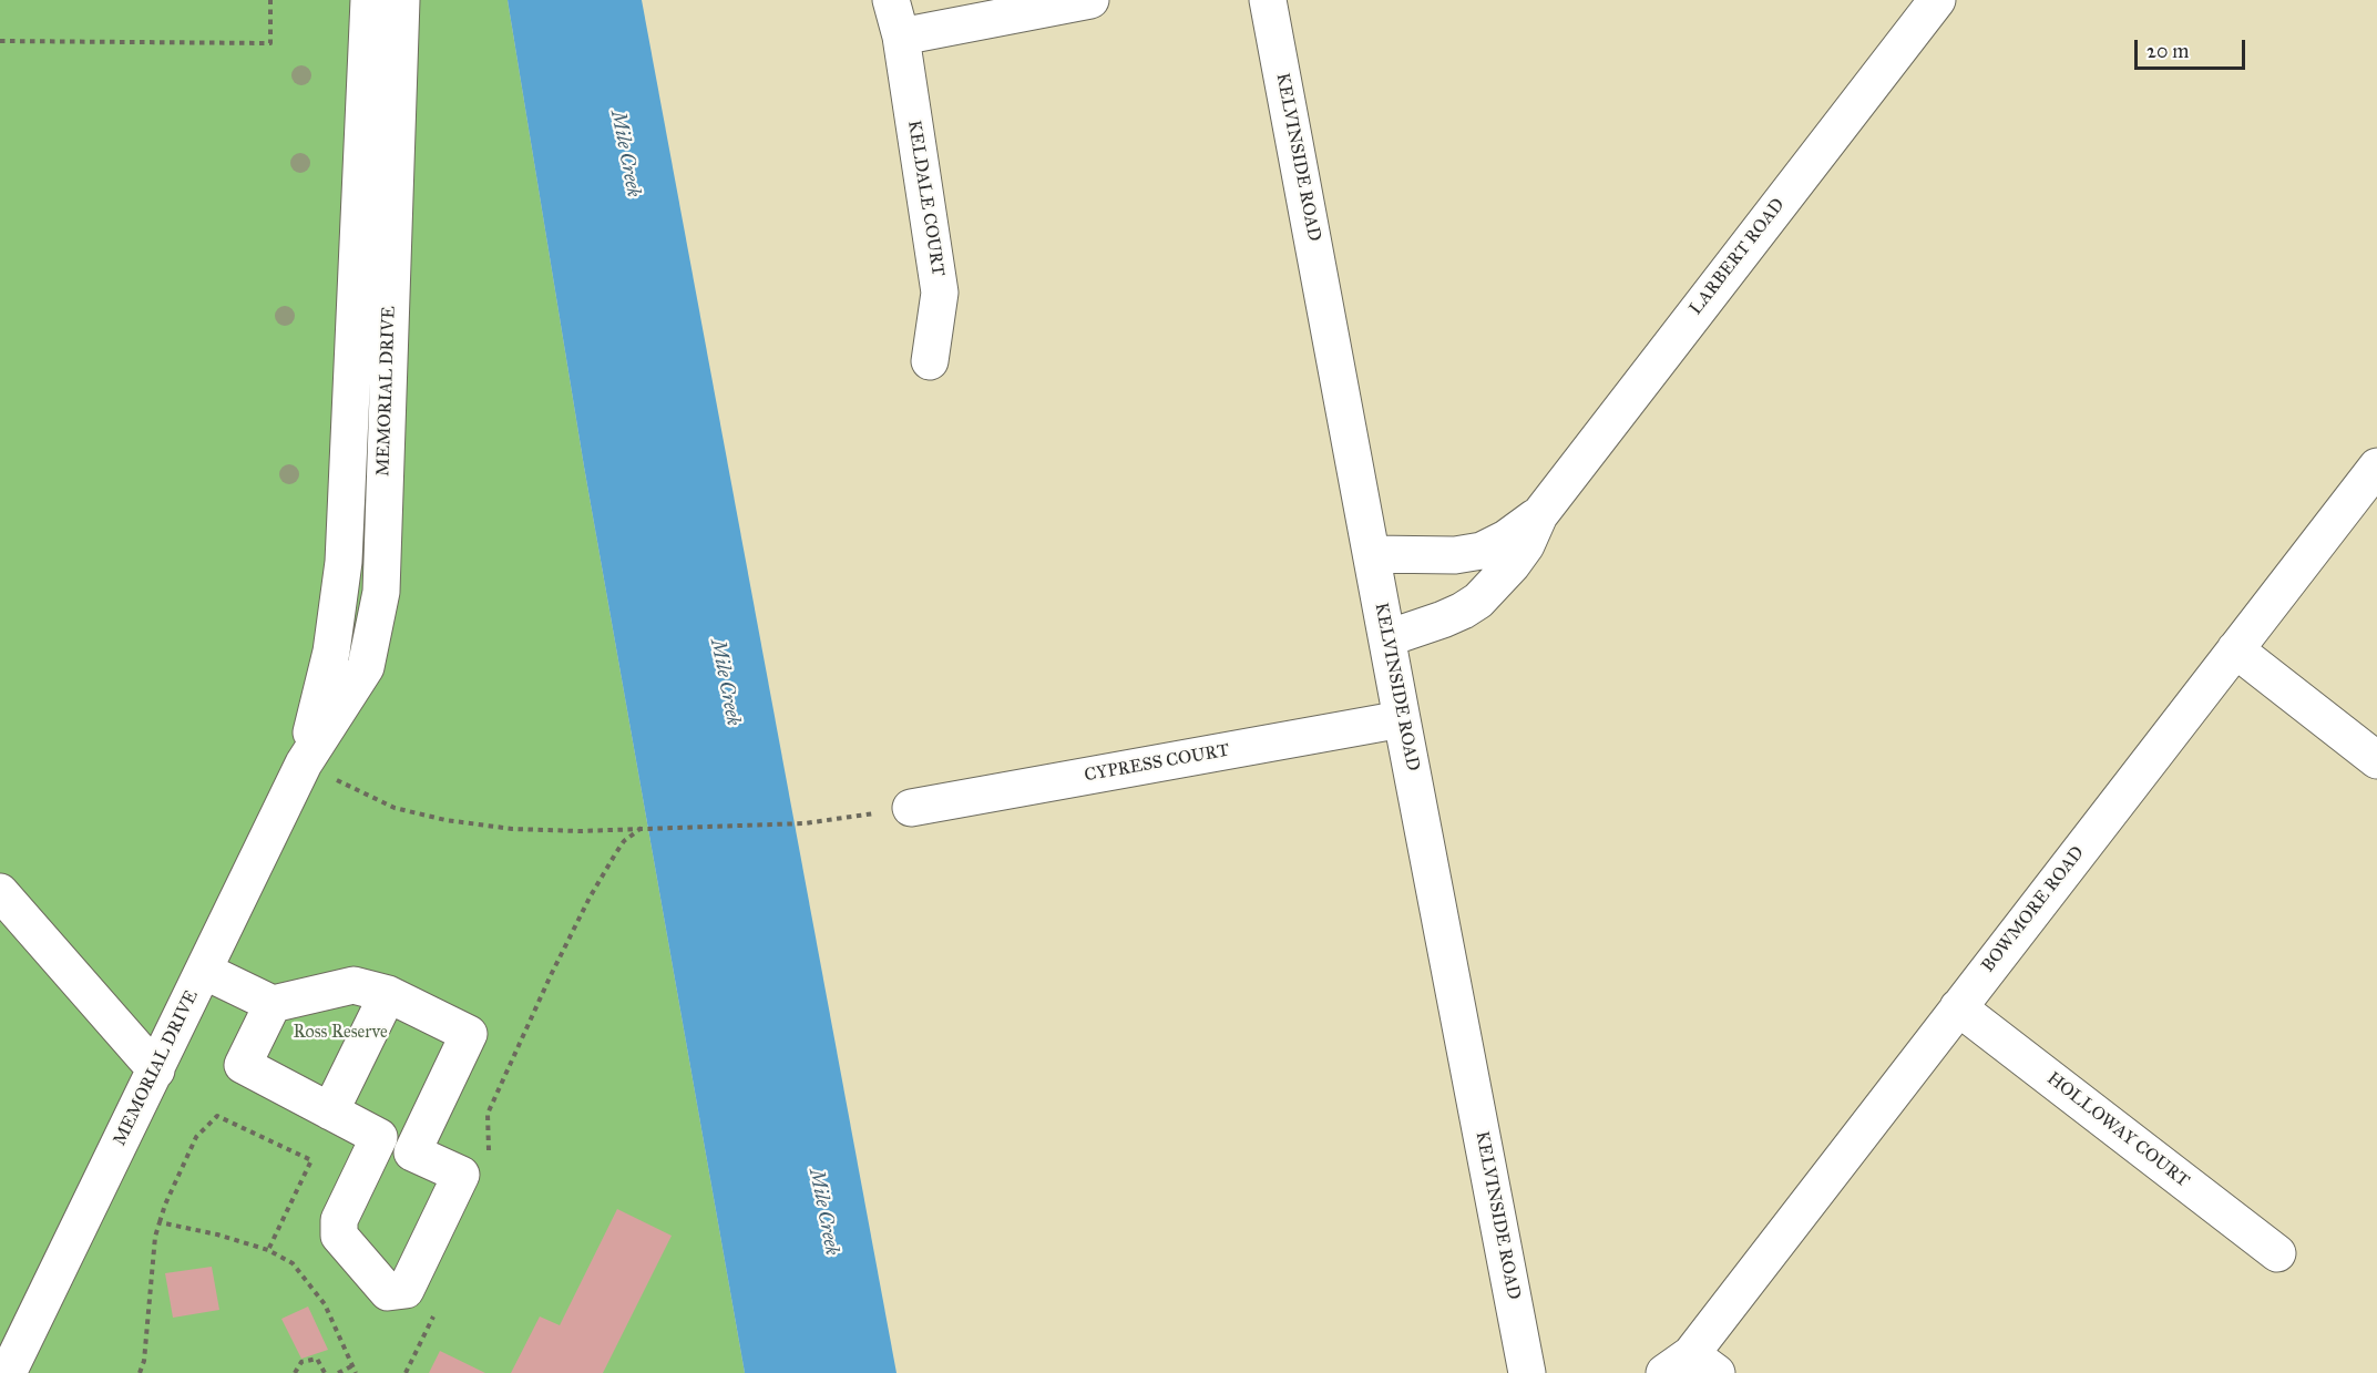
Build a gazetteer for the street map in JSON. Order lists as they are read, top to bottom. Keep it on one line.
{"streets":{"street":["KELVINSIDE ROAD","KELDALE COURT","LARBERT ROAD","MEMORIAL DRIVE","CYPRESS COURT","BOWMORE ROAD","HOLLOWAY COURT"]},"crossings":[["KELVINSIDE ROAD","LARBERT ROAD"],["KELVINSIDE ROAD","CYPRESS COURT"],["BOWMORE ROAD","HOLLOWAY COURT"]],"water":["Mile Creek"],"parks":["Ross Reserve"],"scale_bar":"20 m"}
